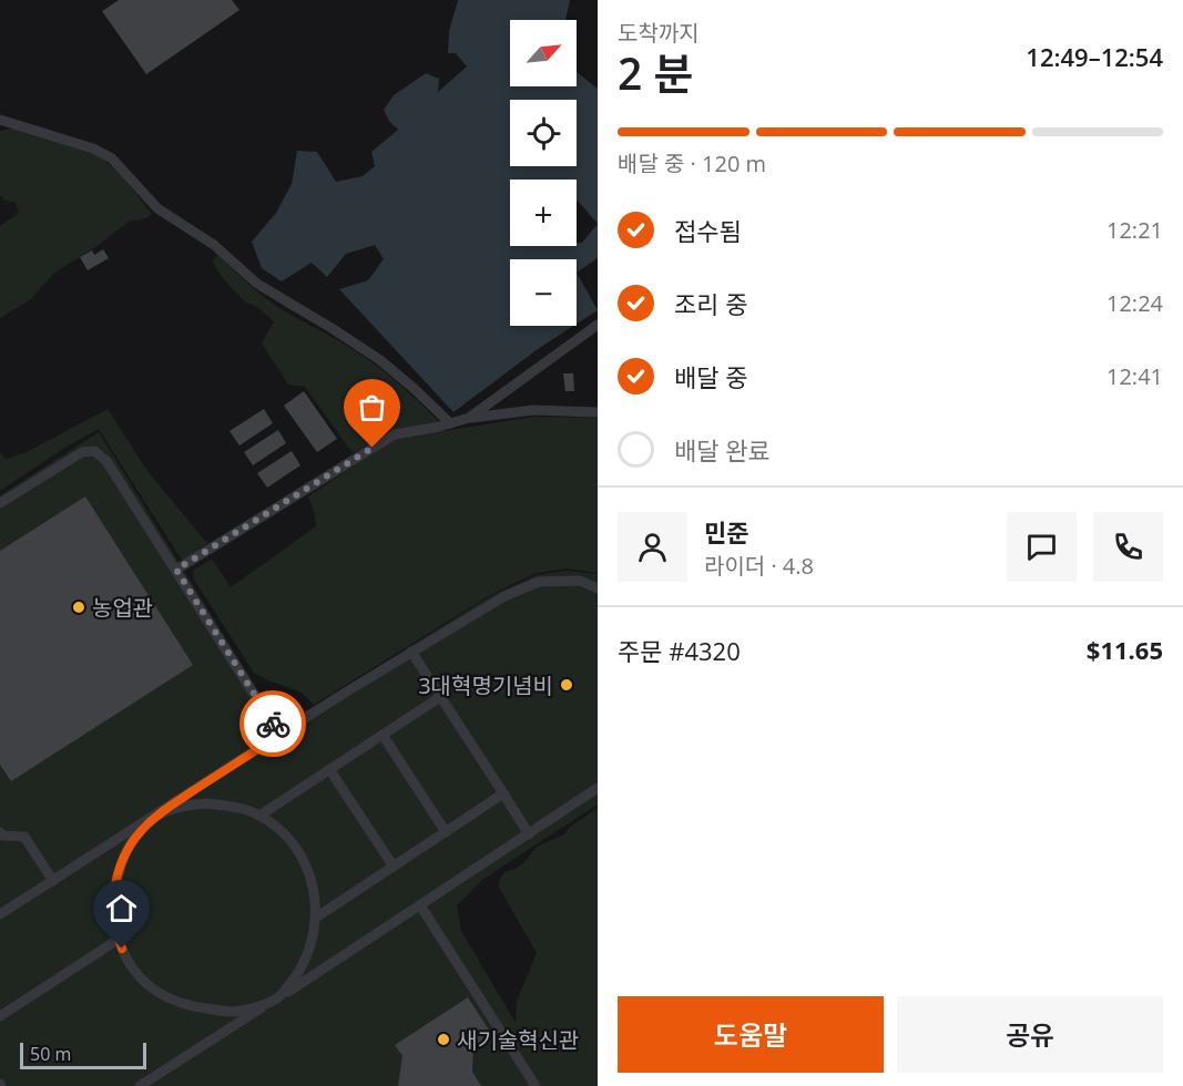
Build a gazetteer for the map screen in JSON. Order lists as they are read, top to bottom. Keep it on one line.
{"places":["농업관","3대혁명기념비","새기술혁신관"],"scale_bar":"50 m","north":"top right","page":{"heading":["2 분","도착까지","12:49–12:54"],"panel":["민준","라이더 · 4.8","주문 #4320","$11.65"],"map_buttons":["+","−"],"bar":"배달 중 · 120 m","list":[["접수됨","12:21"],["조리 중","12:24"],["배달 중","12:41"],"배달 완료"],"buttons":["도움말","공유"],"scale":"50 m"}}
